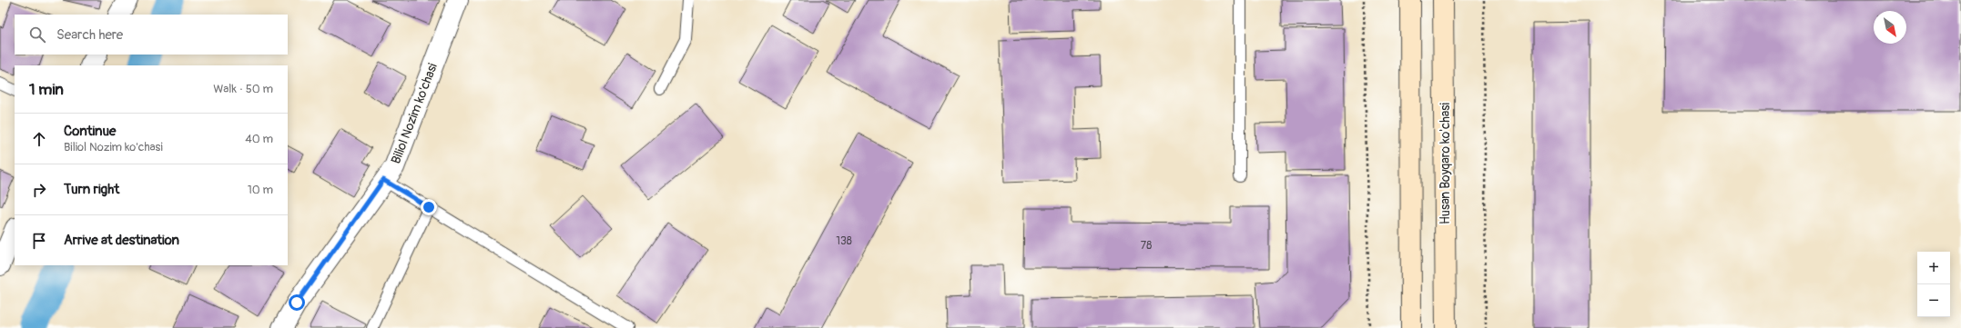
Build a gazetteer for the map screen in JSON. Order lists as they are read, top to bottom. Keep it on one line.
{"streets":{"main road":["Husan Boyqaro ko'chasi"],"street":["Biliol Nozim ko'chasi"]},"house_numbers":["138","78"],"north":"bottom right","page":{"search":"Search here","heading":["1 min","Walk · 50 m"],"list":[["Continue","Biliol Nozim ko'chasi","40 m"],["Turn right","10 m"],"Arrive at destination"],"map_buttons":["+","−"]}}
